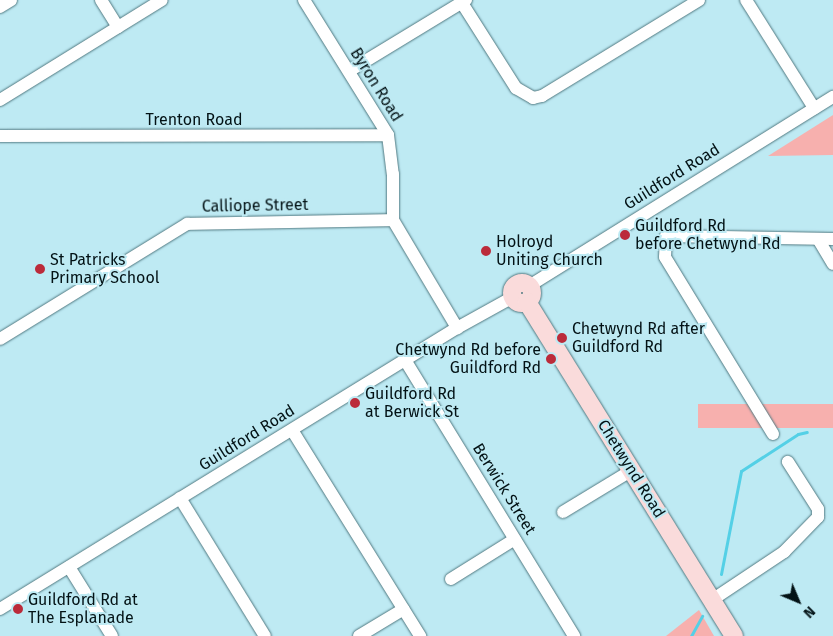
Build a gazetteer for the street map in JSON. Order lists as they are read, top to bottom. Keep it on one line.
{"streets":{"street":["Byron Road","Trenton Road","Guildford Road","Calliope Street","Chetwynd Road","Berwick Street"]},"crossings":[["Byron Road","Trenton Road"],["Byron Road","Guildford Road"],["Byron Road","Calliope Street"],["Guildford Road","Chetwynd Road"],["Guildford Road","Berwick Street"]],"places":["Guildford Rd before Chetwynd Rd","Holroyd Uniting Church","St Patricks Primary School","Chetwynd Rd after Guildford Rd","Chetwynd Rd before Guildford Rd","Guildford Rd at Berwick St","Guildford Rd at The Esplanade"],"north":"bottom right"}
